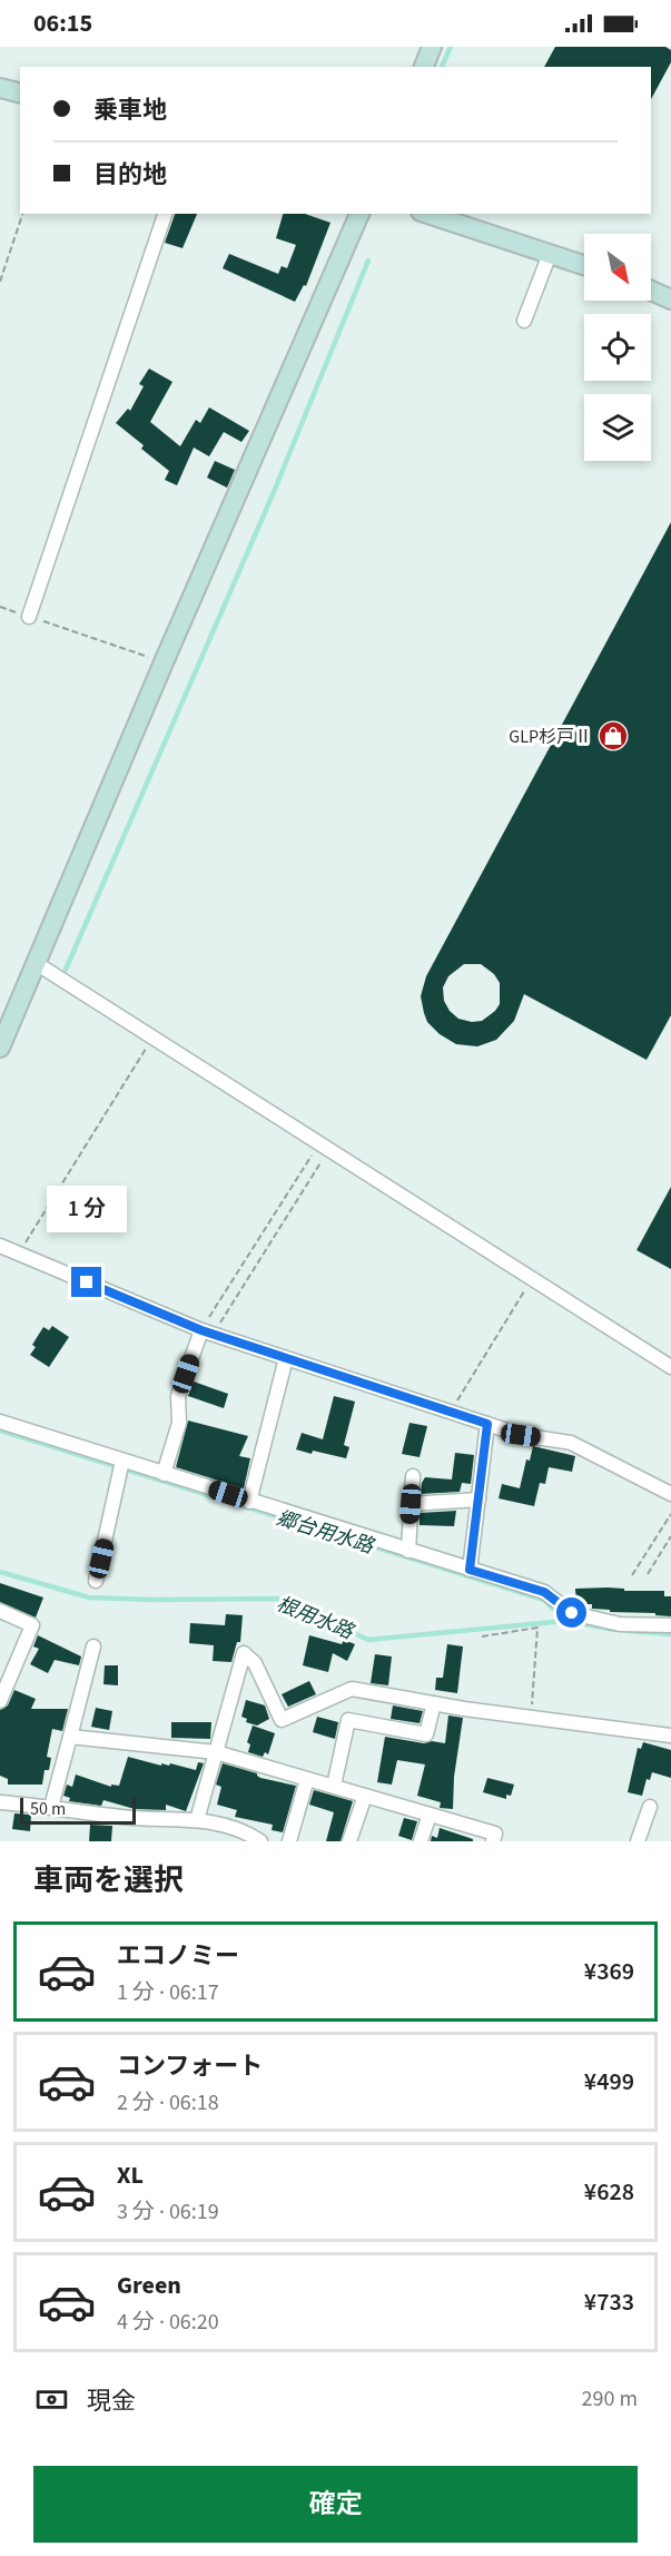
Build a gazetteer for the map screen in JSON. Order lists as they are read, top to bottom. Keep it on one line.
{"water":["郷台用水路","根用水路"],"places":{"shop":["GLP杉戸Ⅱ"]},"scale_bar":"50 m","north":"bottom right","page":{"status":"06:15","banner":["乗車地","目的地"],"bubble":"1 分","scale":"50 m","heading":"車両を選択","list":[{"name":"エコノミー","note":"1 分 · 06:17","value":"¥369"},{"name":"コンフォート","note":"2 分 · 06:18","value":"¥499"},{"name":"XL","note":"3 分 · 06:19","value":"¥628"},{"name":"Green","note":"4 分 · 06:20","value":"¥733"}],"pay":["現金","290 m"],"buttons":"確定"}}
